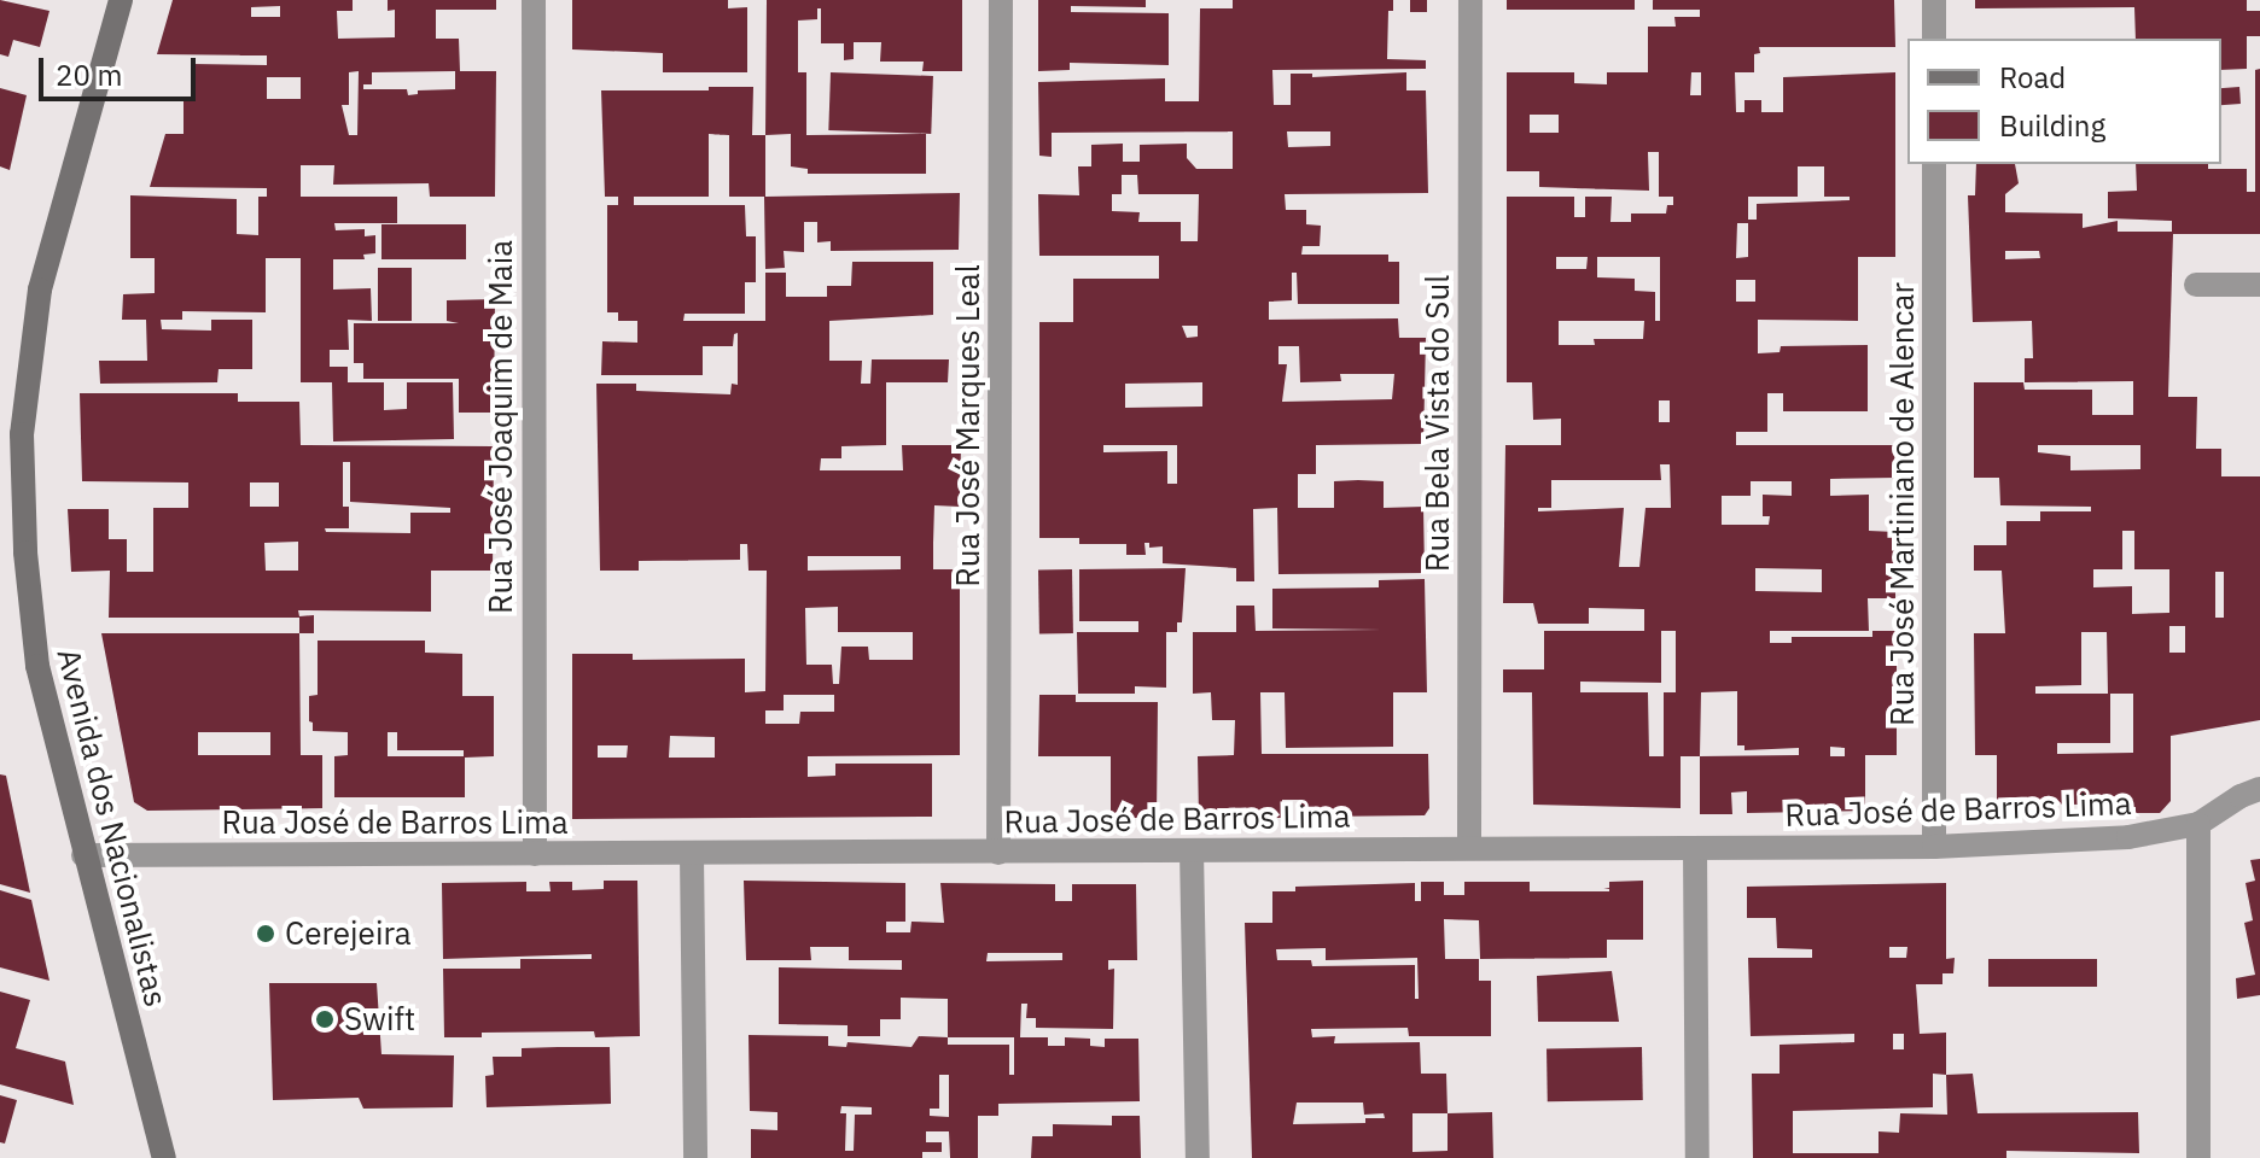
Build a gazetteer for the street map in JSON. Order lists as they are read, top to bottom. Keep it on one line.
{"streets":{"main road":["Avenida dos Nacionalistas"],"street":["Rua Bela Vista do Sul","Rua José Marques Leal","Rua José Joaquim de Maia","Rua José Martiniano de Alencar","Rua José de Barros Lima"]},"crossings":[["Rua Bela Vista do Sul","Rua José de Barros Lima"],["Rua José Marques Leal","Rua José de Barros Lima"],["Rua José Joaquim de Maia","Rua José de Barros Lima"],["Rua José Martiniano de Alencar","Rua José de Barros Lima"],["Rua José de Barros Lima","Avenida dos Nacionalistas"]],"places":["Cerejeira","Swift"],"legend":["Road","Building"],"scale_bar":"20 m"}
